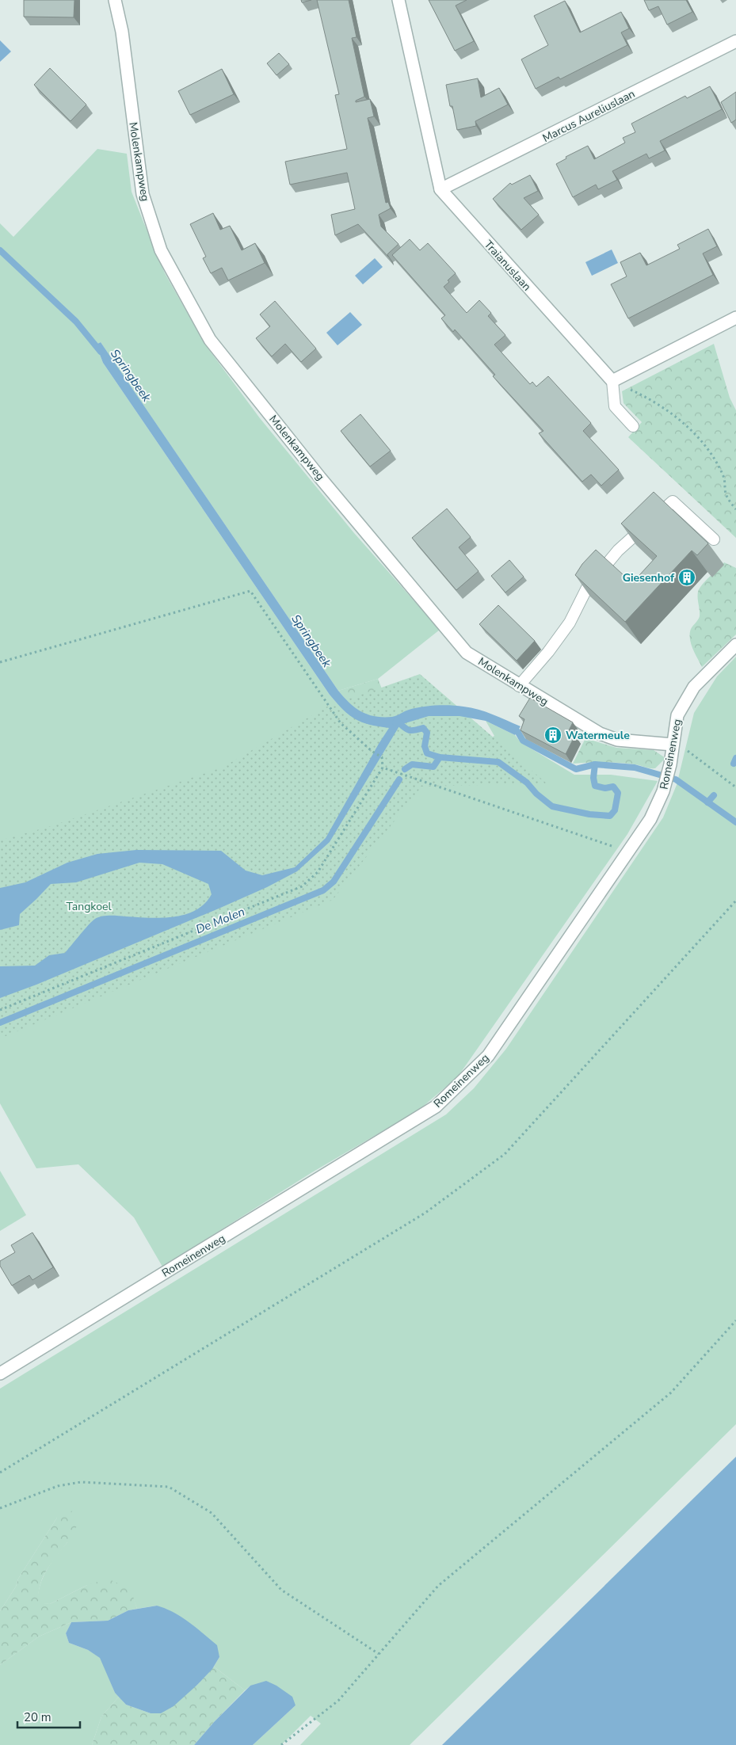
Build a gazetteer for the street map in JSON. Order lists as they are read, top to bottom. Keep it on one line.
{"streets":{"street":["Marcus Aureliuslaan","Molenkampweg","Traianuslaan","Romeinenweg"]},"crossings":[["Marcus Aureliuslaan","Traianuslaan"],["Molenkampweg","Romeinenweg"]],"water":["Springbeek","De Molen"],"parks":["Tangkoel"],"places":{"building":["Giesenhof","Watermeule"]},"scale_bar":"20 m"}
